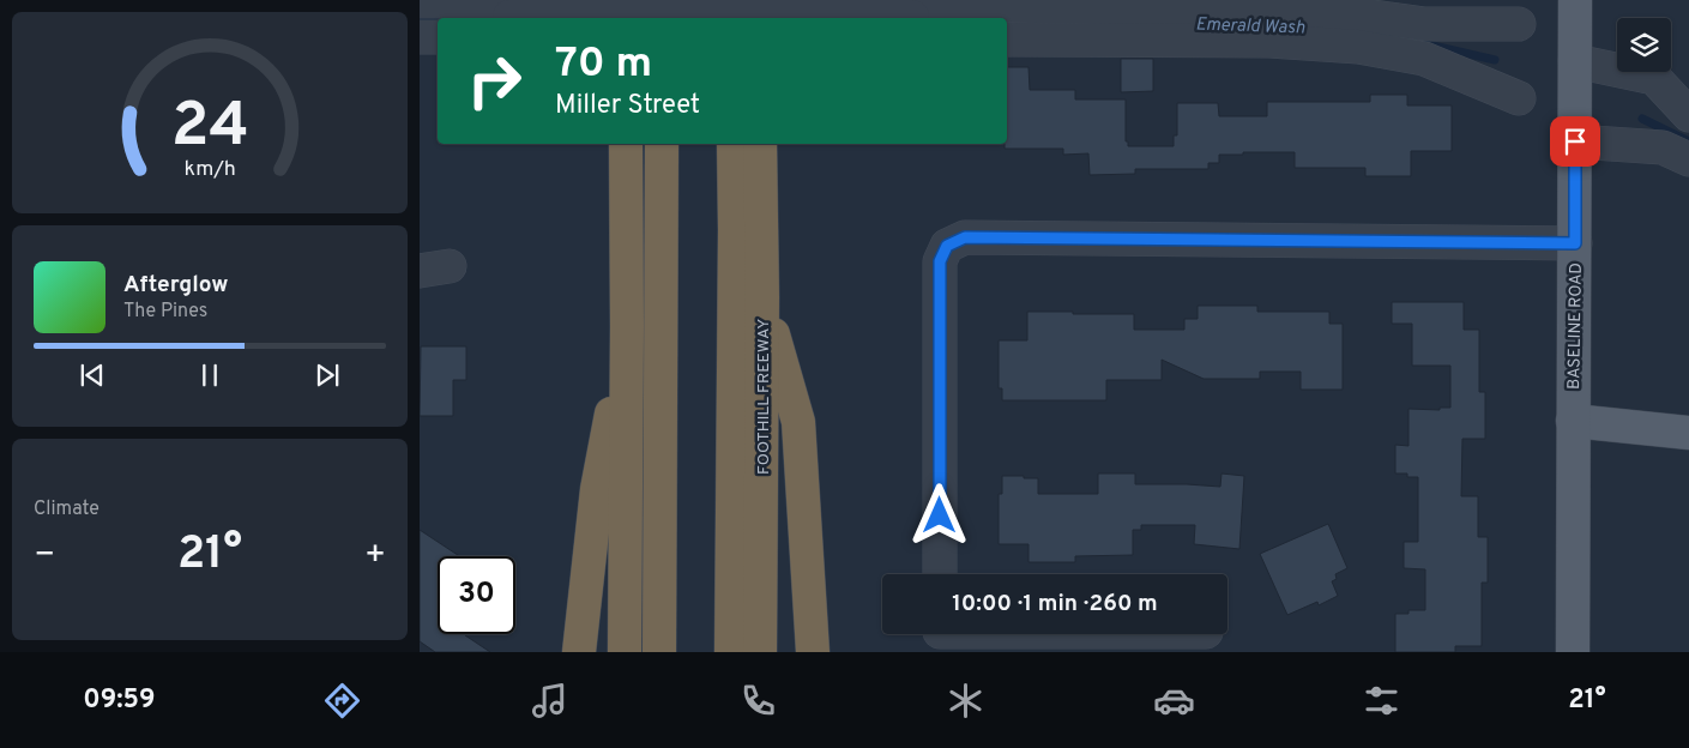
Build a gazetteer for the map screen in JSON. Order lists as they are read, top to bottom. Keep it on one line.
{"streets":{"highway":["FOOTHILL FREEWAY"],"main road":["BASELINE ROAD"]},"water":["Emerald Wash"],"page":{"turn":["70 m","Miller Street"],"song":["Afterglow","The Pines"],"tile":"Climate","heat":["−","21°","+"],"limit":"30","trip":"10:00 · 1 min · 260 m","tabs":["09:59","21°"],"gauge":["24","km/h"]}}
